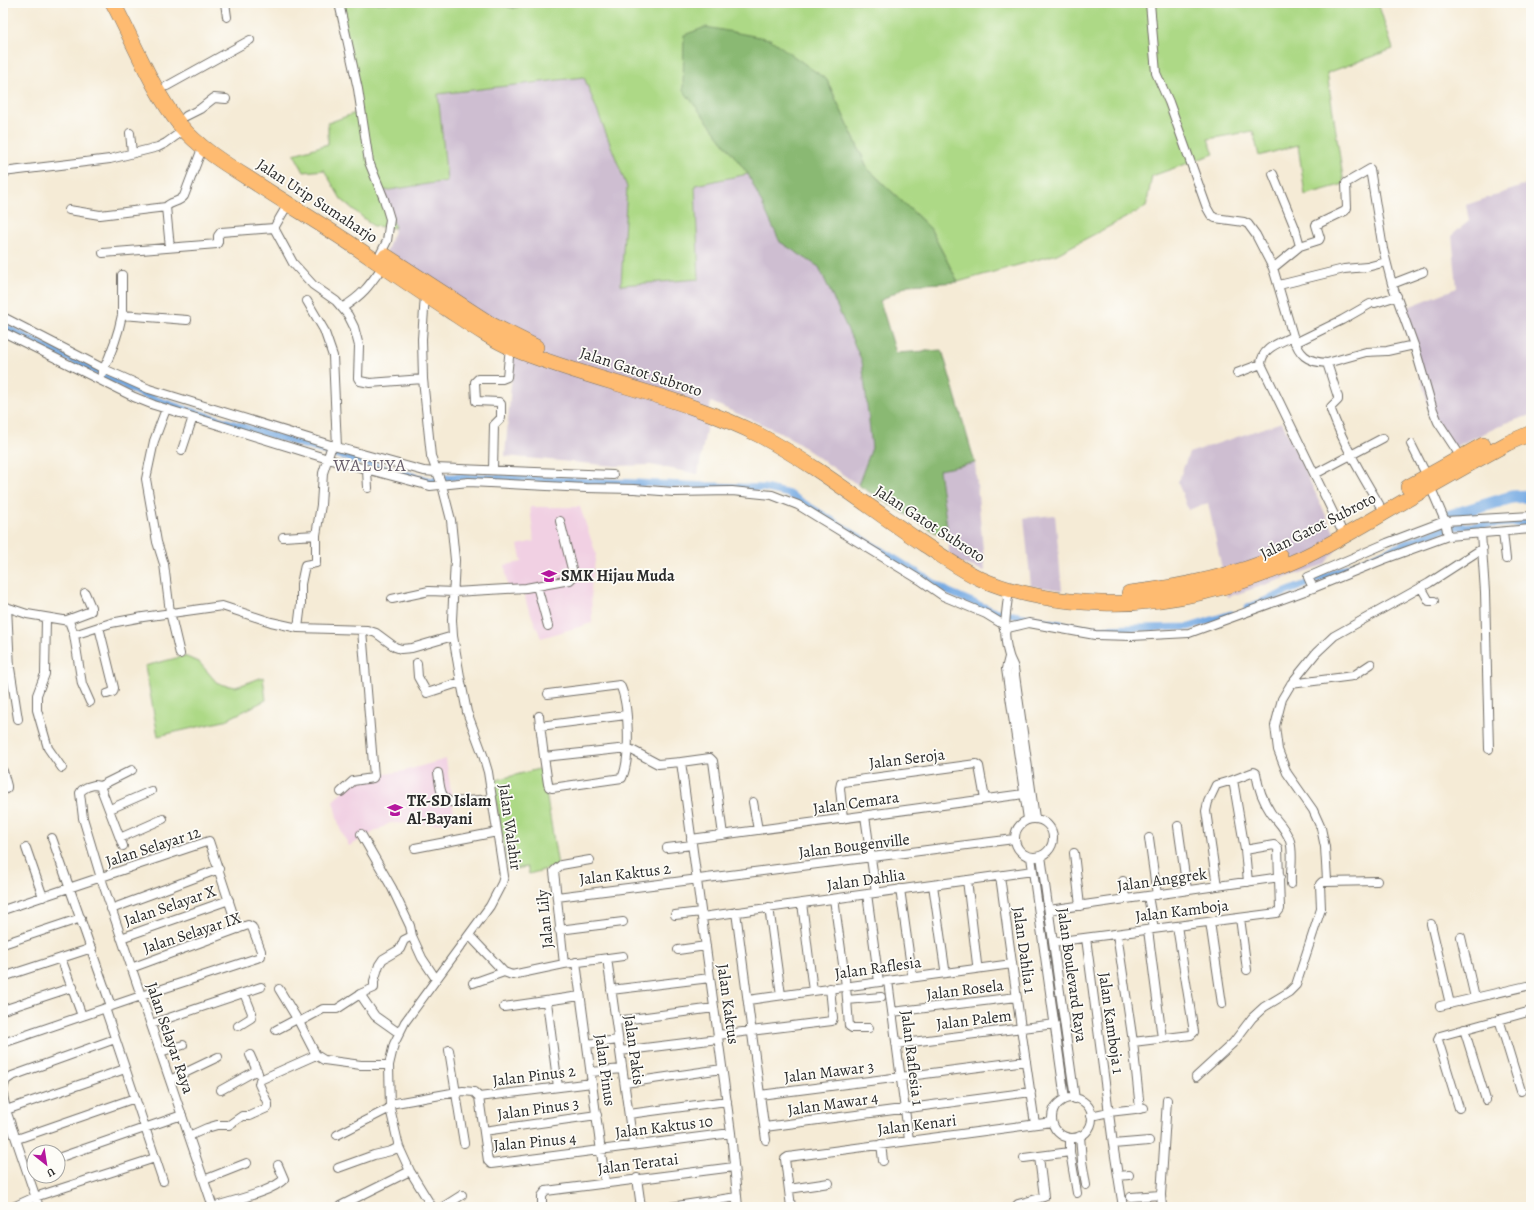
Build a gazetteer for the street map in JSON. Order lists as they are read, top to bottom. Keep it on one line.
{"streets":{"highway":["Jalan Urip Sumaharjo","Jalan Gatot Subroto"],"street":["Jalan Seroja","Jalan Cemara","Jalan Walahir","Jalan Bougenville","Jalan Selayar 12","Jalan Kaktus 2","Jalan Dahlia","Jalan Anggrek","Jalan Selayar X","Jalan Kamboja","Jalan Lily","Jalan Selayar IX","Jalan Dahlia 1","Jalan Raflesia","Jalan Boulevard Raya","Jalan Rosela","Jalan Kaktus","Jalan Palem","Jalan Kamboja 1","Jalan Selayar Raya","Jalan Pakis","Jalan Raflesia 1","Jalan Pinus","Jalan Mawar 3","Jalan Pinus 2","Jalan Mawar 4","Jalan Pinus 3","Jalan Kenari","Jalan Kaktus 10","Jalan Pinus 4","Jalan Teratai"]},"crossings":[["Jalan Urip Sumaharjo","Jalan Gatot Subroto"],["Jalan Urip Sumaharjo","Jalan Walahir"],["Jalan Seroja","Jalan Cemara"],["Jalan Cemara","Jalan Kaktus"],["Jalan Bougenville","Jalan Kaktus 2"],["Jalan Bougenville","Jalan Boulevard Raya"],["Jalan Bougenville","Jalan Kaktus"],["Jalan Selayar 12","Jalan Selayar Raya"],["Jalan Kaktus 2","Jalan Lily"],["Jalan Kaktus 2","Jalan Kaktus"],["Jalan Dahlia","Jalan Dahlia 1"],["Jalan Dahlia","Jalan Boulevard Raya"],["Jalan Dahlia","Jalan Kaktus"],["Jalan Anggrek","Jalan Kamboja"],["Jalan Anggrek","Jalan Boulevard Raya"],["Jalan Selayar X","Jalan Selayar Raya"],["Jalan Kamboja","Jalan Boulevard Raya"],["Jalan Kamboja","Jalan Kamboja 1"],["Jalan Selayar IX","Jalan Selayar Raya"],["Jalan Dahlia 1","Jalan Raflesia"],["Jalan Dahlia 1","Jalan Rosela"],["Jalan Dahlia 1","Jalan Palem"],["Jalan Dahlia 1","Jalan Mawar 3"],["Jalan Dahlia 1","Jalan Mawar 4"],["Jalan Dahlia 1","Jalan Kenari"],["Jalan Raflesia","Jalan Raflesia 1"],["Jalan Boulevard Raya","Jalan Palem"],["Jalan Boulevard Raya","Jalan Kenari"],["Jalan Rosela","Jalan Raflesia 1"],["Jalan Kaktus","Jalan Kaktus 10"],["Jalan Kaktus","Jalan Teratai"],["Jalan Palem","Jalan Raflesia 1"],["Jalan Pakis","Jalan Kaktus 10"],["Jalan Raflesia 1","Jalan Mawar 3"],["Jalan Raflesia 1","Jalan Mawar 4"],["Jalan Raflesia 1","Jalan Kenari"],["Jalan Pinus","Jalan Pinus 2"],["Jalan Pinus","Jalan Pinus 3"],["Jalan Pinus","Jalan Kaktus 10"],["Jalan Pinus","Jalan Pinus 4"],["Jalan Pinus","Jalan Teratai"],["Jalan Pinus 2","Jalan Pinus 4"],["Jalan Pinus 3","Jalan Pinus 4"],["Jalan Kaktus 10","Jalan Pinus 4"]],"districts":["WALUYA"],"places":{"school or university":["SMK Hijau Muda","TK-SD Islam Al-Bayani"]},"north":"bottom right"}
